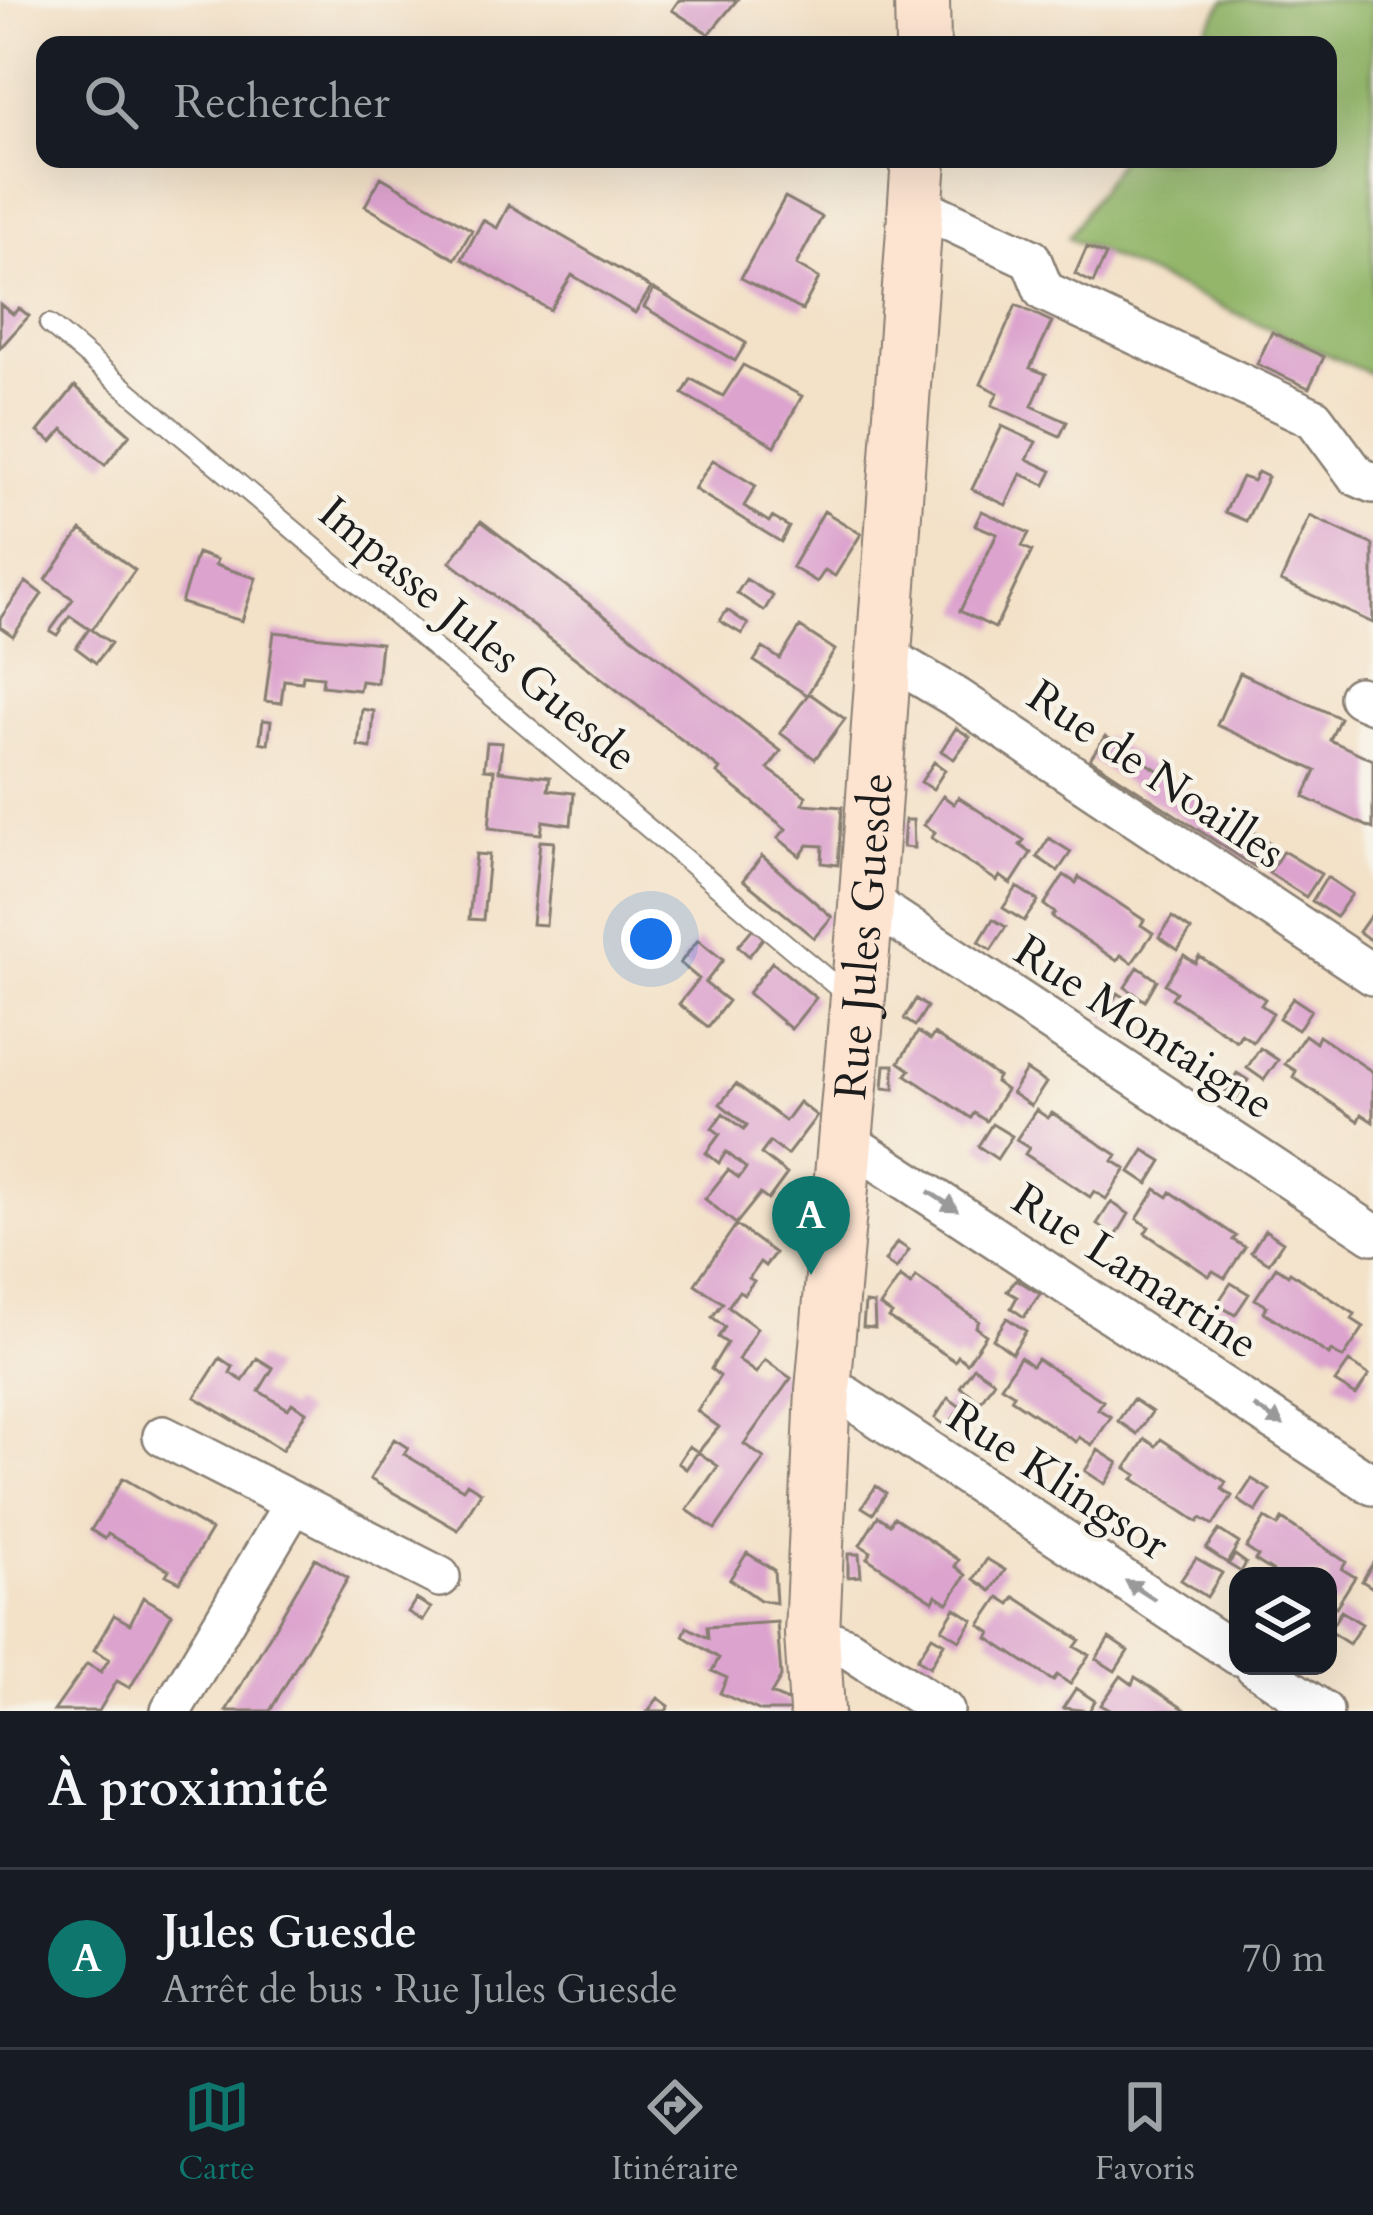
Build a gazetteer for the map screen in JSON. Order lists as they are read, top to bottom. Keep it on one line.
{"streets":{"main road":["Rue Jules Guesde"],"street":["Rue de Noailles","Rue Montaigne","Rue Lamartine","Rue Klingsor"],"lane":["Impasse Jules Guesde"]},"crossings":[["Impasse Jules Guesde","Rue Jules Guesde"],["Rue de Noailles","Rue Jules Guesde"],["Rue Jules Guesde","Rue Montaigne"],["Rue Jules Guesde","Rue Lamartine"],["Rue Jules Guesde","Rue Klingsor"]],"one_way":["Rue Lamartine"],"page":{"search":"Rechercher","pins":"A","heading":"À proximité","list":[{"mark":"A","name":"Jules Guesde","note":"Arrêt de bus · Rue Jules Guesde","value":"70 m"}],"nav":["Carte","Itinéraire","Favoris"]}}
